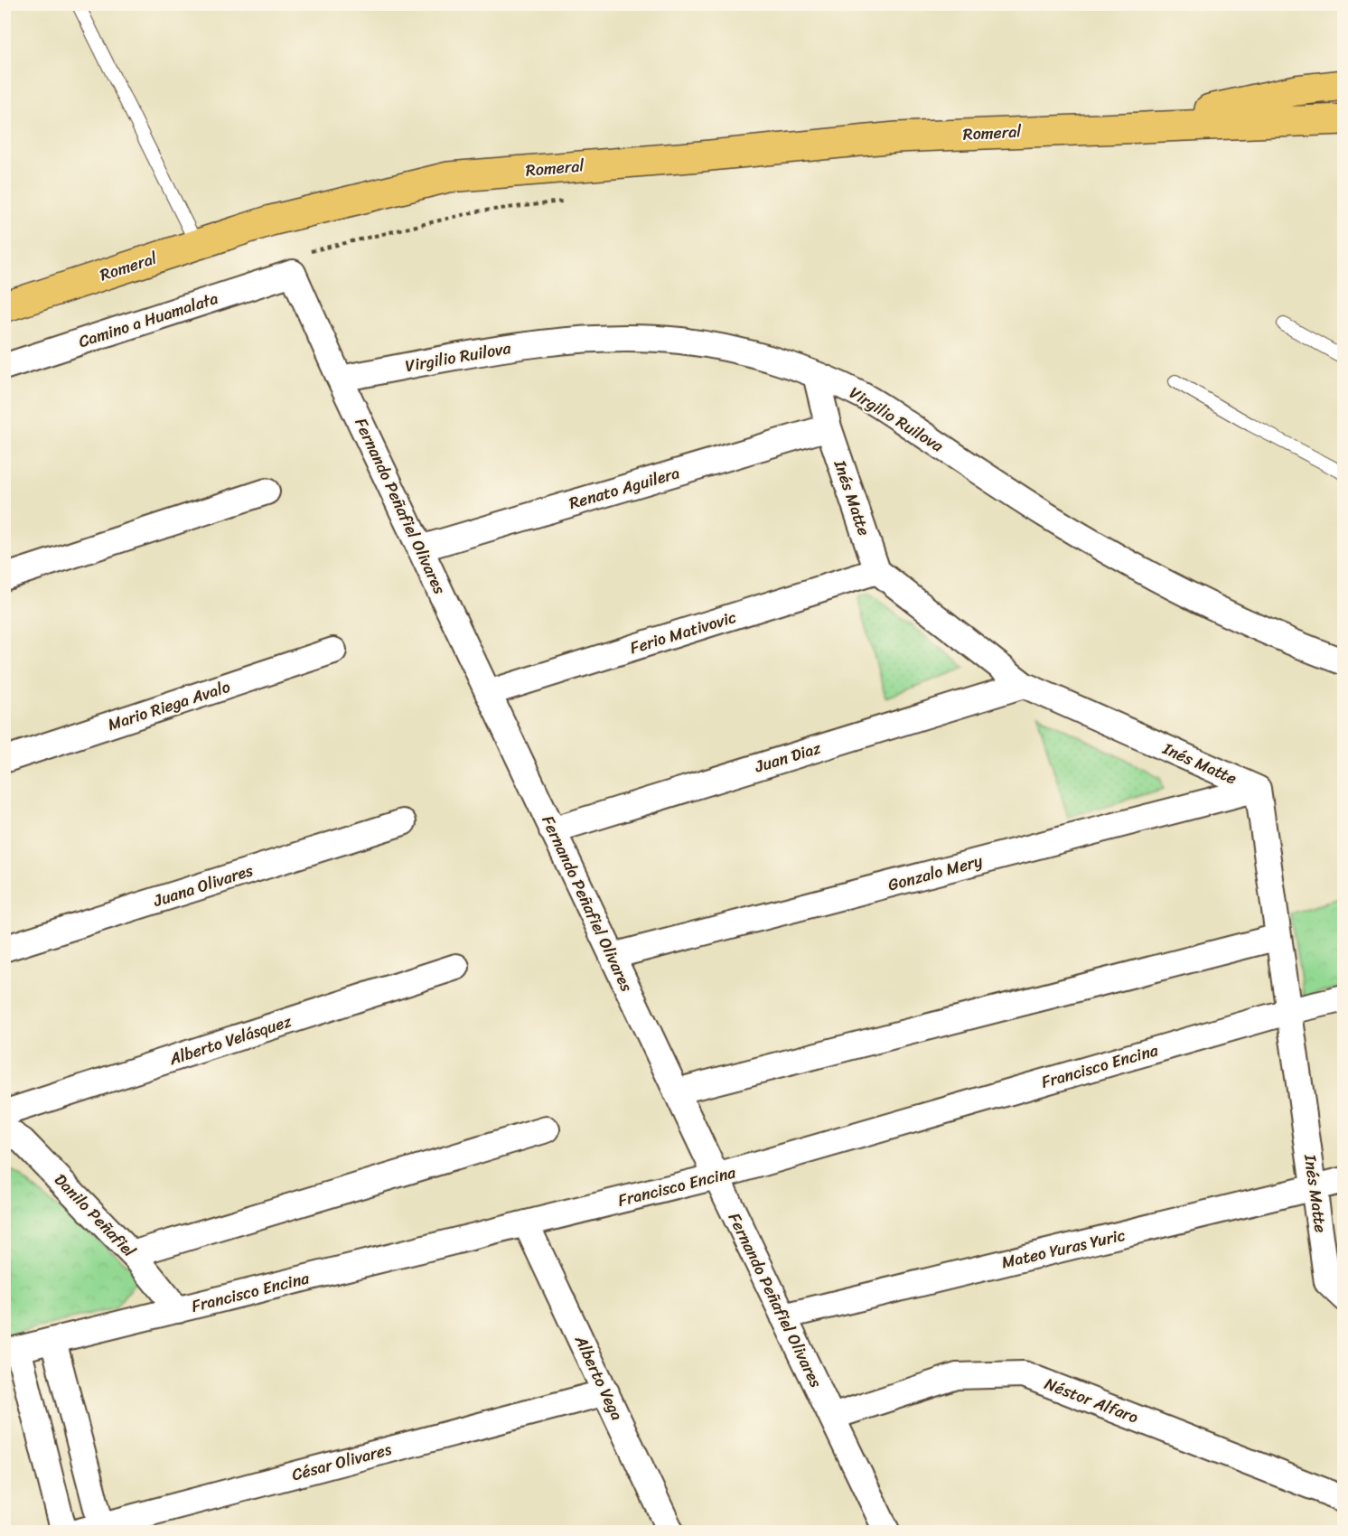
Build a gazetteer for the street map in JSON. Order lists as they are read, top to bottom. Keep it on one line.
{"streets":{"highway":["Romeral"],"street":["Camino a Huamalata","Virgilio Ruilova","Renato Aguilera","Inés Matte","Fernando Peñafiel Olivares","Ferio Mativovic","Mario Riega Avalo","Juan Diaz","Gonzalo Mery","Juana Olivares","Alberto Velásquez","Francisco Encina","Danilo Peñafiel","Mateo Yuras Yuric","Alberto Vega","Néstor Alfaro","César Olivares"]},"crossings":[["Camino a Huamalata","Fernando Peñafiel Olivares"],["Virgilio Ruilova","Inés Matte"],["Virgilio Ruilova","Fernando Peñafiel Olivares"],["Renato Aguilera","Inés Matte"],["Renato Aguilera","Fernando Peñafiel Olivares"],["Inés Matte","Ferio Mativovic"],["Inés Matte","Juan Diaz"],["Inés Matte","Gonzalo Mery"],["Inés Matte","Francisco Encina"],["Inés Matte","Mateo Yuras Yuric"],["Fernando Peñafiel Olivares","Ferio Mativovic"],["Fernando Peñafiel Olivares","Juan Diaz"],["Fernando Peñafiel Olivares","Gonzalo Mery"],["Fernando Peñafiel Olivares","Francisco Encina"],["Fernando Peñafiel Olivares","Mateo Yuras Yuric"],["Fernando Peñafiel Olivares","Néstor Alfaro"],["Francisco Encina","Danilo Peñafiel"],["Francisco Encina","Alberto Vega"],["Alberto Vega","César Olivares"]]}
